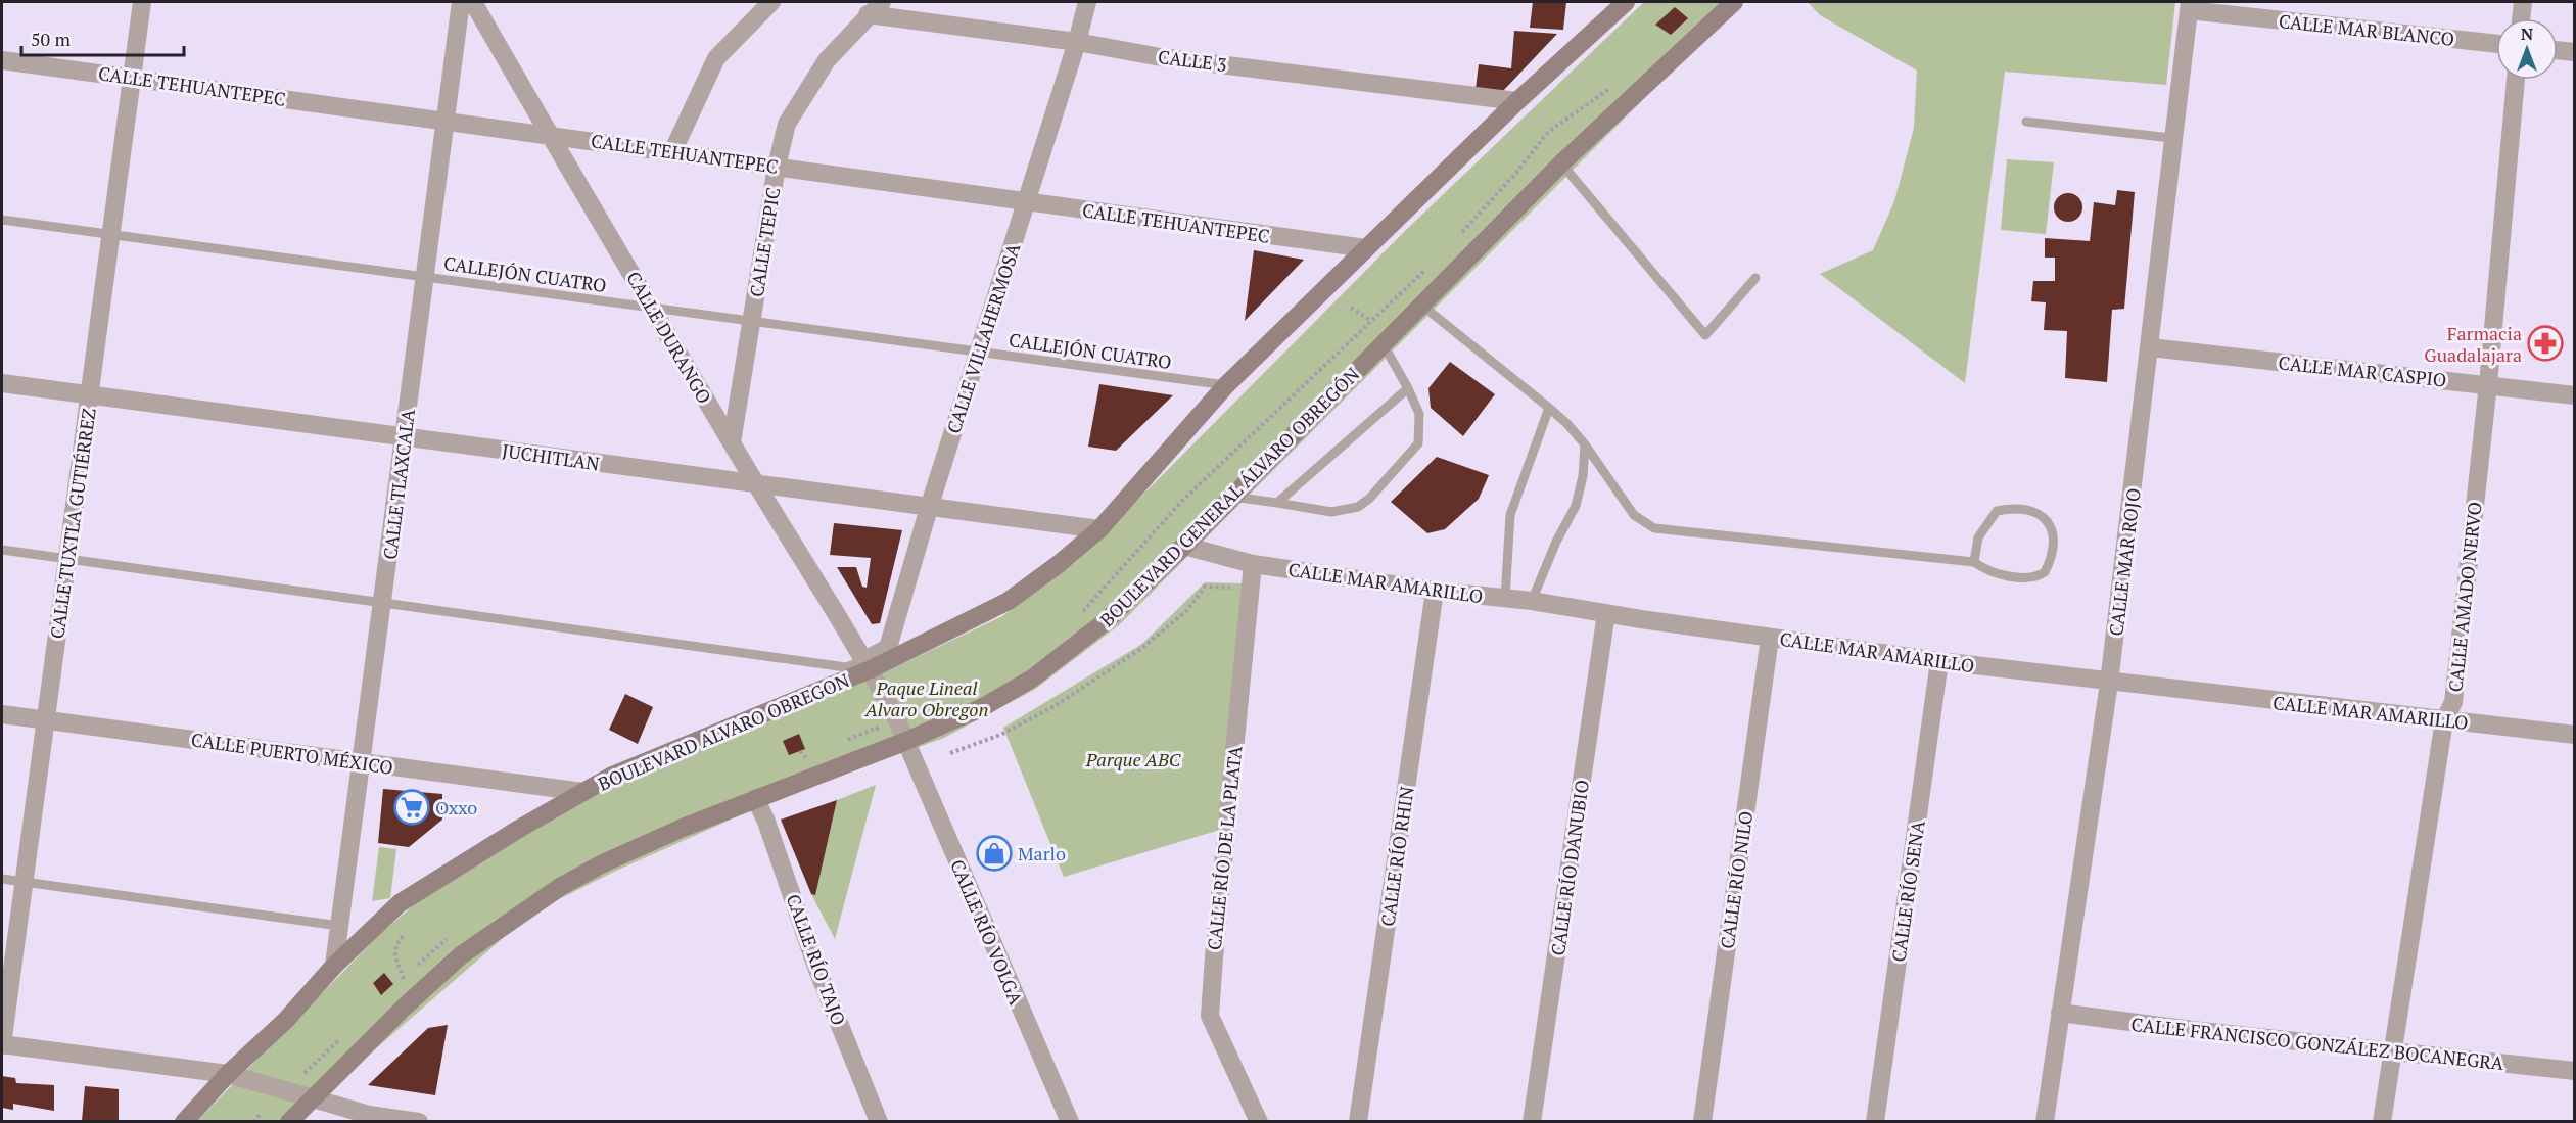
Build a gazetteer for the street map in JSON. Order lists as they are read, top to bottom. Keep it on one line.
{"streets":{"main road":["BOULEVARD GENERAL ÁLVARO OBREGÓN","BOULEVARD ALVARO OBREGON"],"street":["CALLE MAR BLANCO","CALLE 3","CALLE TEHUANTEPEC","CALLE TEPIC","CALLE DURANGO","CALLE VILLAHERMOSA","CALLE MAR CASPIO","JUCHITLAN","CALLE TLAXCALA","CALLE TUXTLA GUTIÉRREZ","CALLE MAR ROJO","CALLE MAR AMARILLO","CALLE AMADO NERVO","CALLE PUERTO MÉXICO","CALLE RÍO DE LA PLATA","CALLE RÍO RHIN","CALLE RÍO DANUBIO","CALLE RÍO NILO","CALLE RÍO SENA","CALLE RÍO VOLGA","CALLE RÍO TAJO","CALLE FRANCISCO GONZÁLEZ BOCANEGRA"],"lane":["CALLEJÓN CUATRO"]},"crossings":[["CALLE MAR BLANCO","CALLE MAR ROJO"],["CALLE 3","CALLE TEPIC"],["CALLE 3","CALLE VILLAHERMOSA"],["CALLE TEHUANTEPEC","CALLE TEPIC"],["CALLE TEHUANTEPEC","CALLE DURANGO"],["CALLE TEHUANTEPEC","CALLE VILLAHERMOSA"],["CALLE TEHUANTEPEC","CALLE TLAXCALA"],["CALLE TEHUANTEPEC","CALLE TUXTLA GUTIÉRREZ"],["CALLE TEPIC","CALLEJÓN CUATRO"],["CALLE TEPIC","CALLE DURANGO"],["CALLEJÓN CUATRO","CALLE DURANGO"],["CALLEJÓN CUATRO","CALLE VILLAHERMOSA"],["CALLEJÓN CUATRO","CALLE TLAXCALA"],["CALLEJÓN CUATRO","CALLE TUXTLA GUTIÉRREZ"],["CALLE DURANGO","CALLE VILLAHERMOSA"],["CALLE DURANGO","JUCHITLAN"],["CALLE DURANGO","BOULEVARD ALVARO OBREGON"],["CALLE DURANGO","CALLE RÍO VOLGA"],["CALLE VILLAHERMOSA","JUCHITLAN"],["CALLE VILLAHERMOSA","BOULEVARD ALVARO OBREGON"],["CALLE VILLAHERMOSA","CALLE RÍO VOLGA"],["CALLE MAR CASPIO","CALLE MAR ROJO"],["CALLE MAR CASPIO","CALLE AMADO NERVO"],["JUCHITLAN","CALLE TLAXCALA"],["JUCHITLAN","CALLE TUXTLA GUTIÉRREZ"],["CALLE TLAXCALA","BOULEVARD ALVARO OBREGON"],["CALLE TLAXCALA","CALLE PUERTO MÉXICO"],["BOULEVARD GENERAL ÁLVARO OBREGÓN","CALLE MAR AMARILLO"],["BOULEVARD GENERAL ÁLVARO OBREGÓN","CALLE RÍO VOLGA"],["BOULEVARD GENERAL ÁLVARO OBREGÓN","CALLE RÍO TAJO"],["CALLE TUXTLA GUTIÉRREZ","CALLE PUERTO MÉXICO"],["CALLE MAR ROJO","CALLE MAR AMARILLO"],["CALLE MAR ROJO","CALLE FRANCISCO GONZÁLEZ BOCANEGRA"],["CALLE MAR AMARILLO","CALLE AMADO NERVO"],["CALLE MAR AMARILLO","CALLE RÍO DE LA PLATA"],["CALLE MAR AMARILLO","CALLE RÍO RHIN"],["CALLE MAR AMARILLO","CALLE RÍO DANUBIO"],["CALLE MAR AMARILLO","CALLE RÍO NILO"],["CALLE MAR AMARILLO","CALLE RÍO SENA"],["CALLE AMADO NERVO","CALLE FRANCISCO GONZÁLEZ BOCANEGRA"],["BOULEVARD ALVARO OBREGON","CALLE PUERTO MÉXICO"],["BOULEVARD ALVARO OBREGON","CALLE RÍO VOLGA"]],"parks":["Paque Lineal Alvaro Obregon","Parque ABC"],"places":{"pharmacy":["Farmacia Guadalajara"],"supermarket":["Oxxo"],"shop":["Marlo"]},"scale_bar":"50 m","north":"top"}
